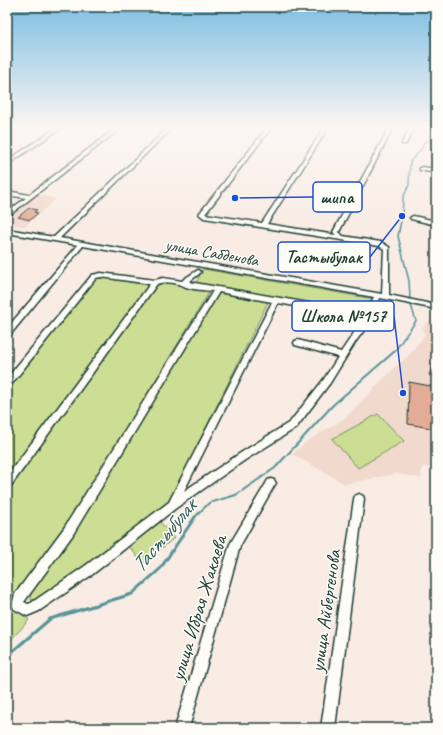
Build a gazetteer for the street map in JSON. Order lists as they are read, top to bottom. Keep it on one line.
{"streets":{"street":["улица Сабденова","улица Ибрая Жакаева","улица Айбергенова"]},"water":["Тастыбулак"],"places":["шипа","Тастыбулак","Школа №157"]}
